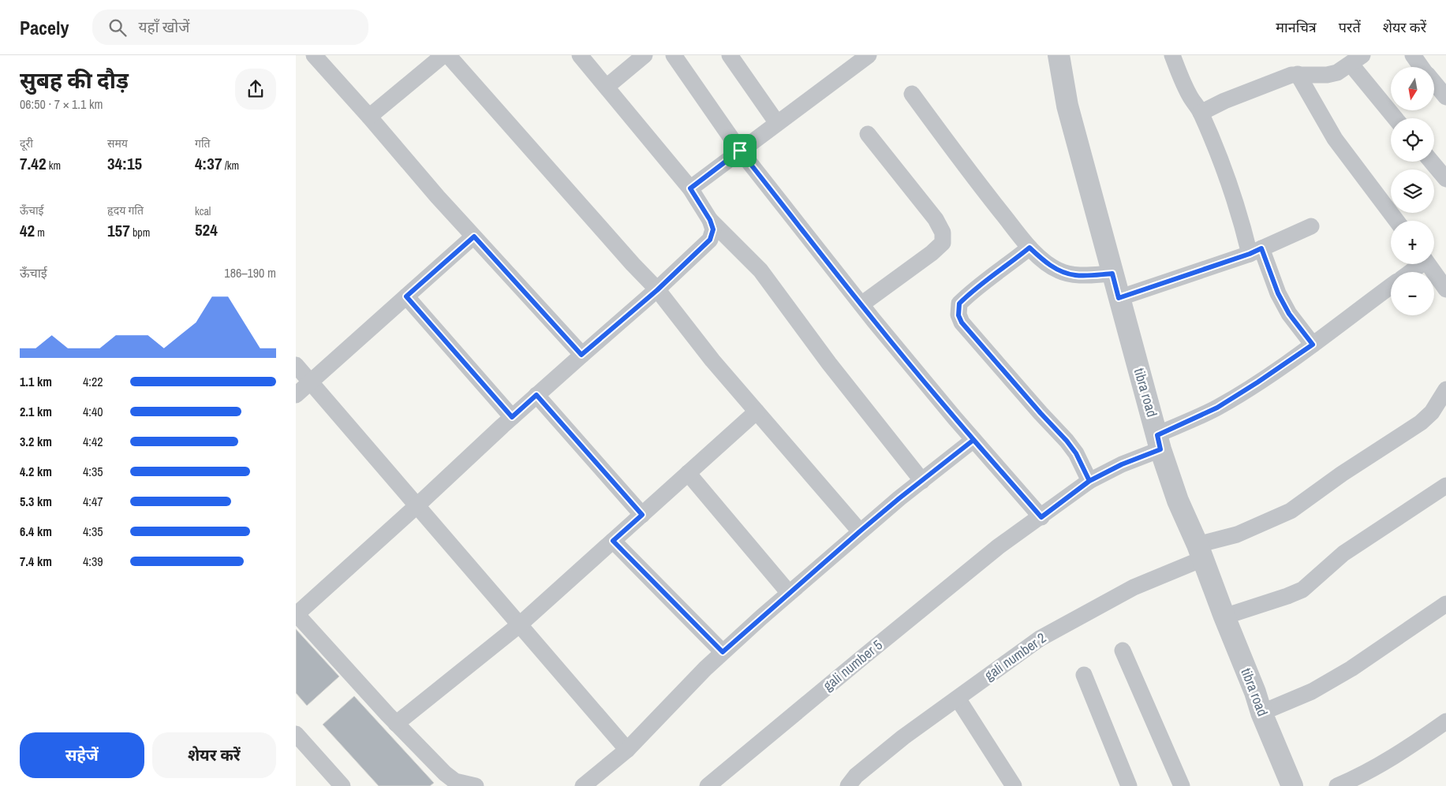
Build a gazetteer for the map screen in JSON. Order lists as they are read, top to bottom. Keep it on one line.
{"streets":{"street":["tibra road","gali number 2","gali number 5"]},"crossings":[["tibra road","gali number 2"],["tibra road","gali number 5"]],"north":"bottom","page":{"header":"Pacely","search":"यहाँ खोजें","nav":["मानचित्र","परतें","शेयर करें"],"heading":["सुबह की दौड़","06:50 · 7 × 1.1 km"],"map_buttons":["+","−"],"stats":[["दूरी","7.42 km"],["समय","34:15"],["गति","4:37 /km"],["ऊँचाई","42 m"],["हृदय गति","157 bpm"],["kcal","524"]],"chart":["ऊँचाई","186–190 m"],"list":[{"name":"1.1 km","note":"4:22"},{"name":"2.1 km","note":"4:40"},{"name":"3.2 km","note":"4:42"},{"name":"4.2 km","note":"4:35"},{"name":"5.3 km","note":"4:47"},{"name":"6.4 km","note":"4:35"},{"name":"7.4 km","note":"4:39"}],"buttons":["सहेजें","शेयर करें"]}}
